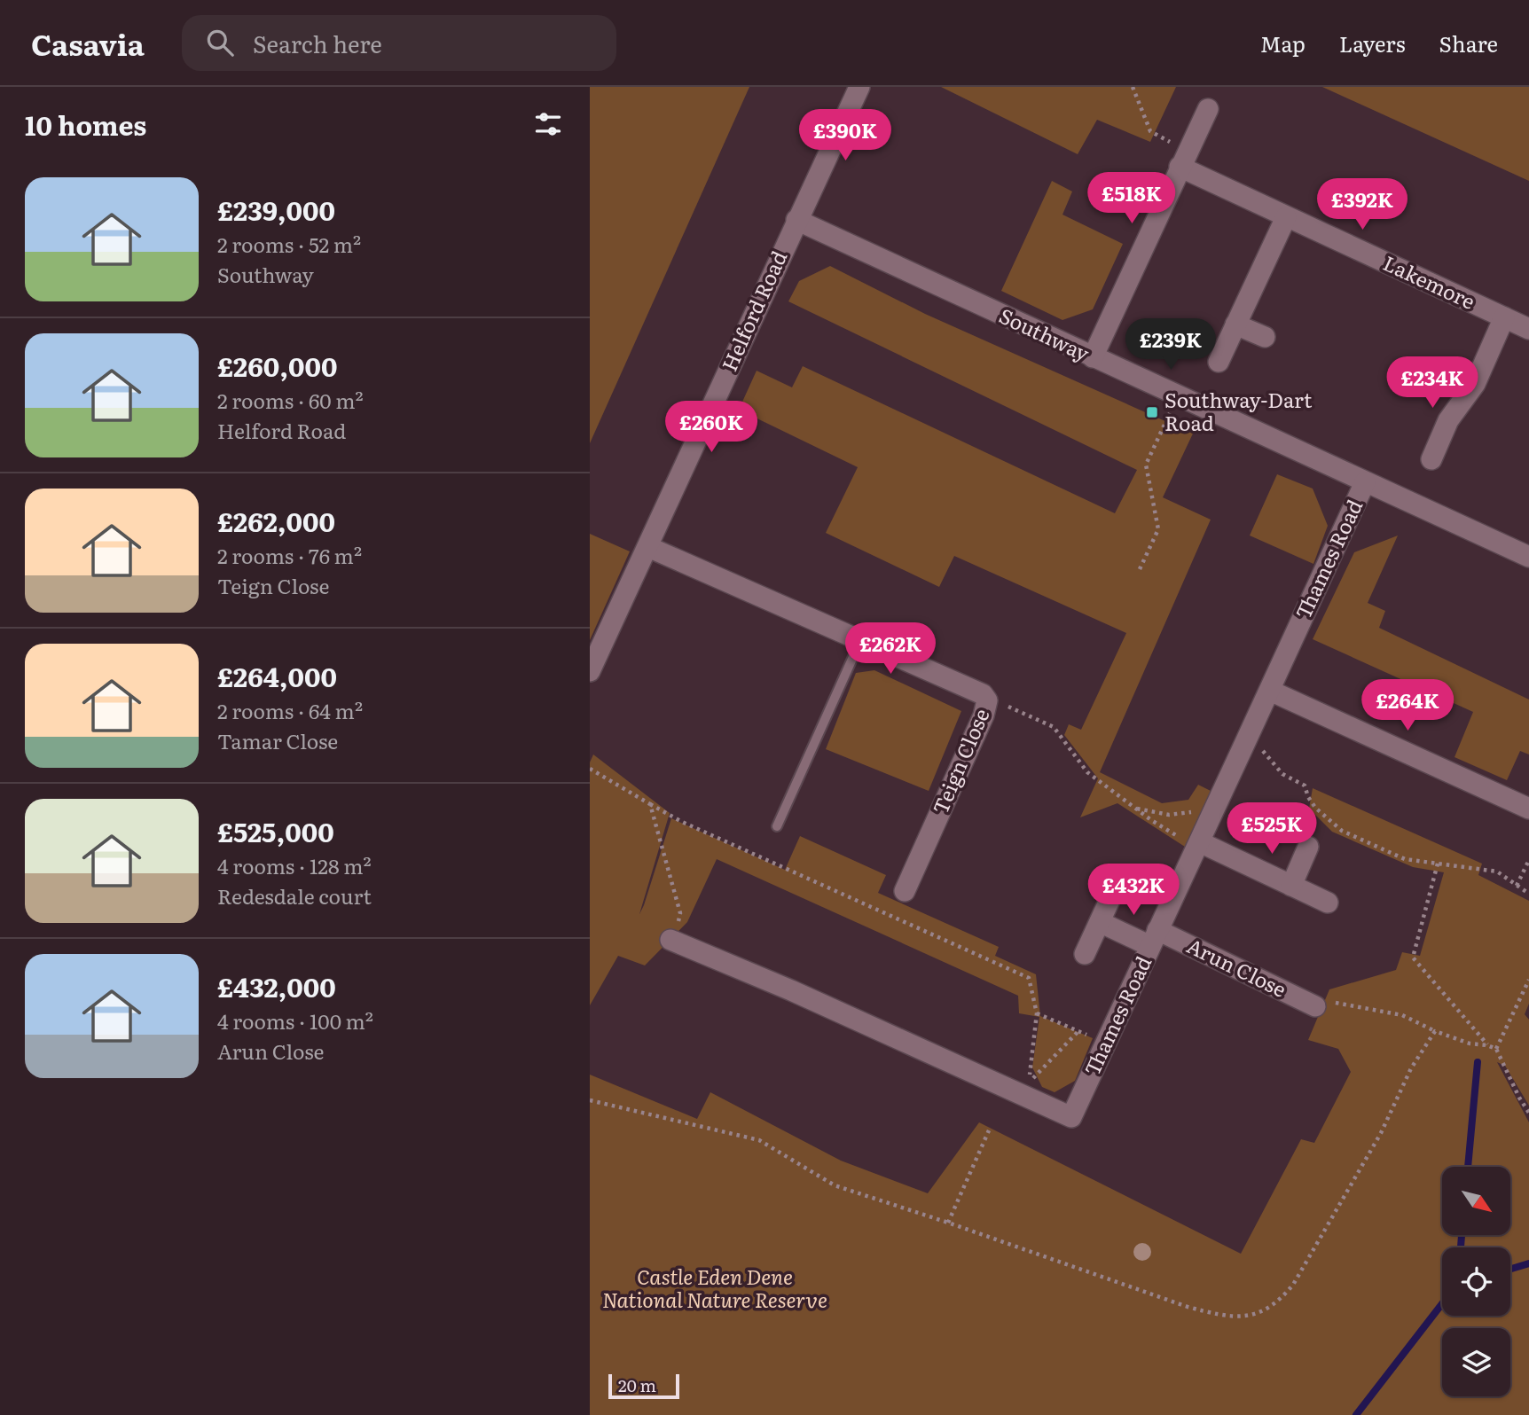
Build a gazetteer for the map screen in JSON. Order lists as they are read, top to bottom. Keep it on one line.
{"streets":{"street":["Lakemore","Helford Road","Southway","Thames Road","Teign Close","Arun Close"]},"crossings":[["Helford Road","Southway"],["Helford Road","Teign Close"],["Southway","Thames Road"],["Thames Road","Arun Close"]],"parks":["Castle Eden Dene National Nature Reserve"],"places":{"transit":["Southway-Dart Road"]},"scale_bar":"20 m","north":"bottom right","page":{"header":"Casavia","search":"Search here","nav":["Map","Layers","Share"],"heading":"10 homes","price":["£390K","£518K","£392K","£239K","£234K","£260K","£262K","£264K","£525K","£432K"],"list":[{"name":"£239,000","note":"2 rooms · 52 m² · Southway"},{"name":"£260,000","note":"2 rooms · 60 m² · Helford Road"},{"name":"£262,000","note":"2 rooms · 76 m² · Teign Close"},{"name":"£264,000","note":"2 rooms · 64 m² · Tamar Close"},{"name":"£525,000","note":"4 rooms · 128 m² · Redesdale court"},{"name":"£432,000","note":"4 rooms · 100 m² · Arun Close"}],"scale":"20 m"}}
